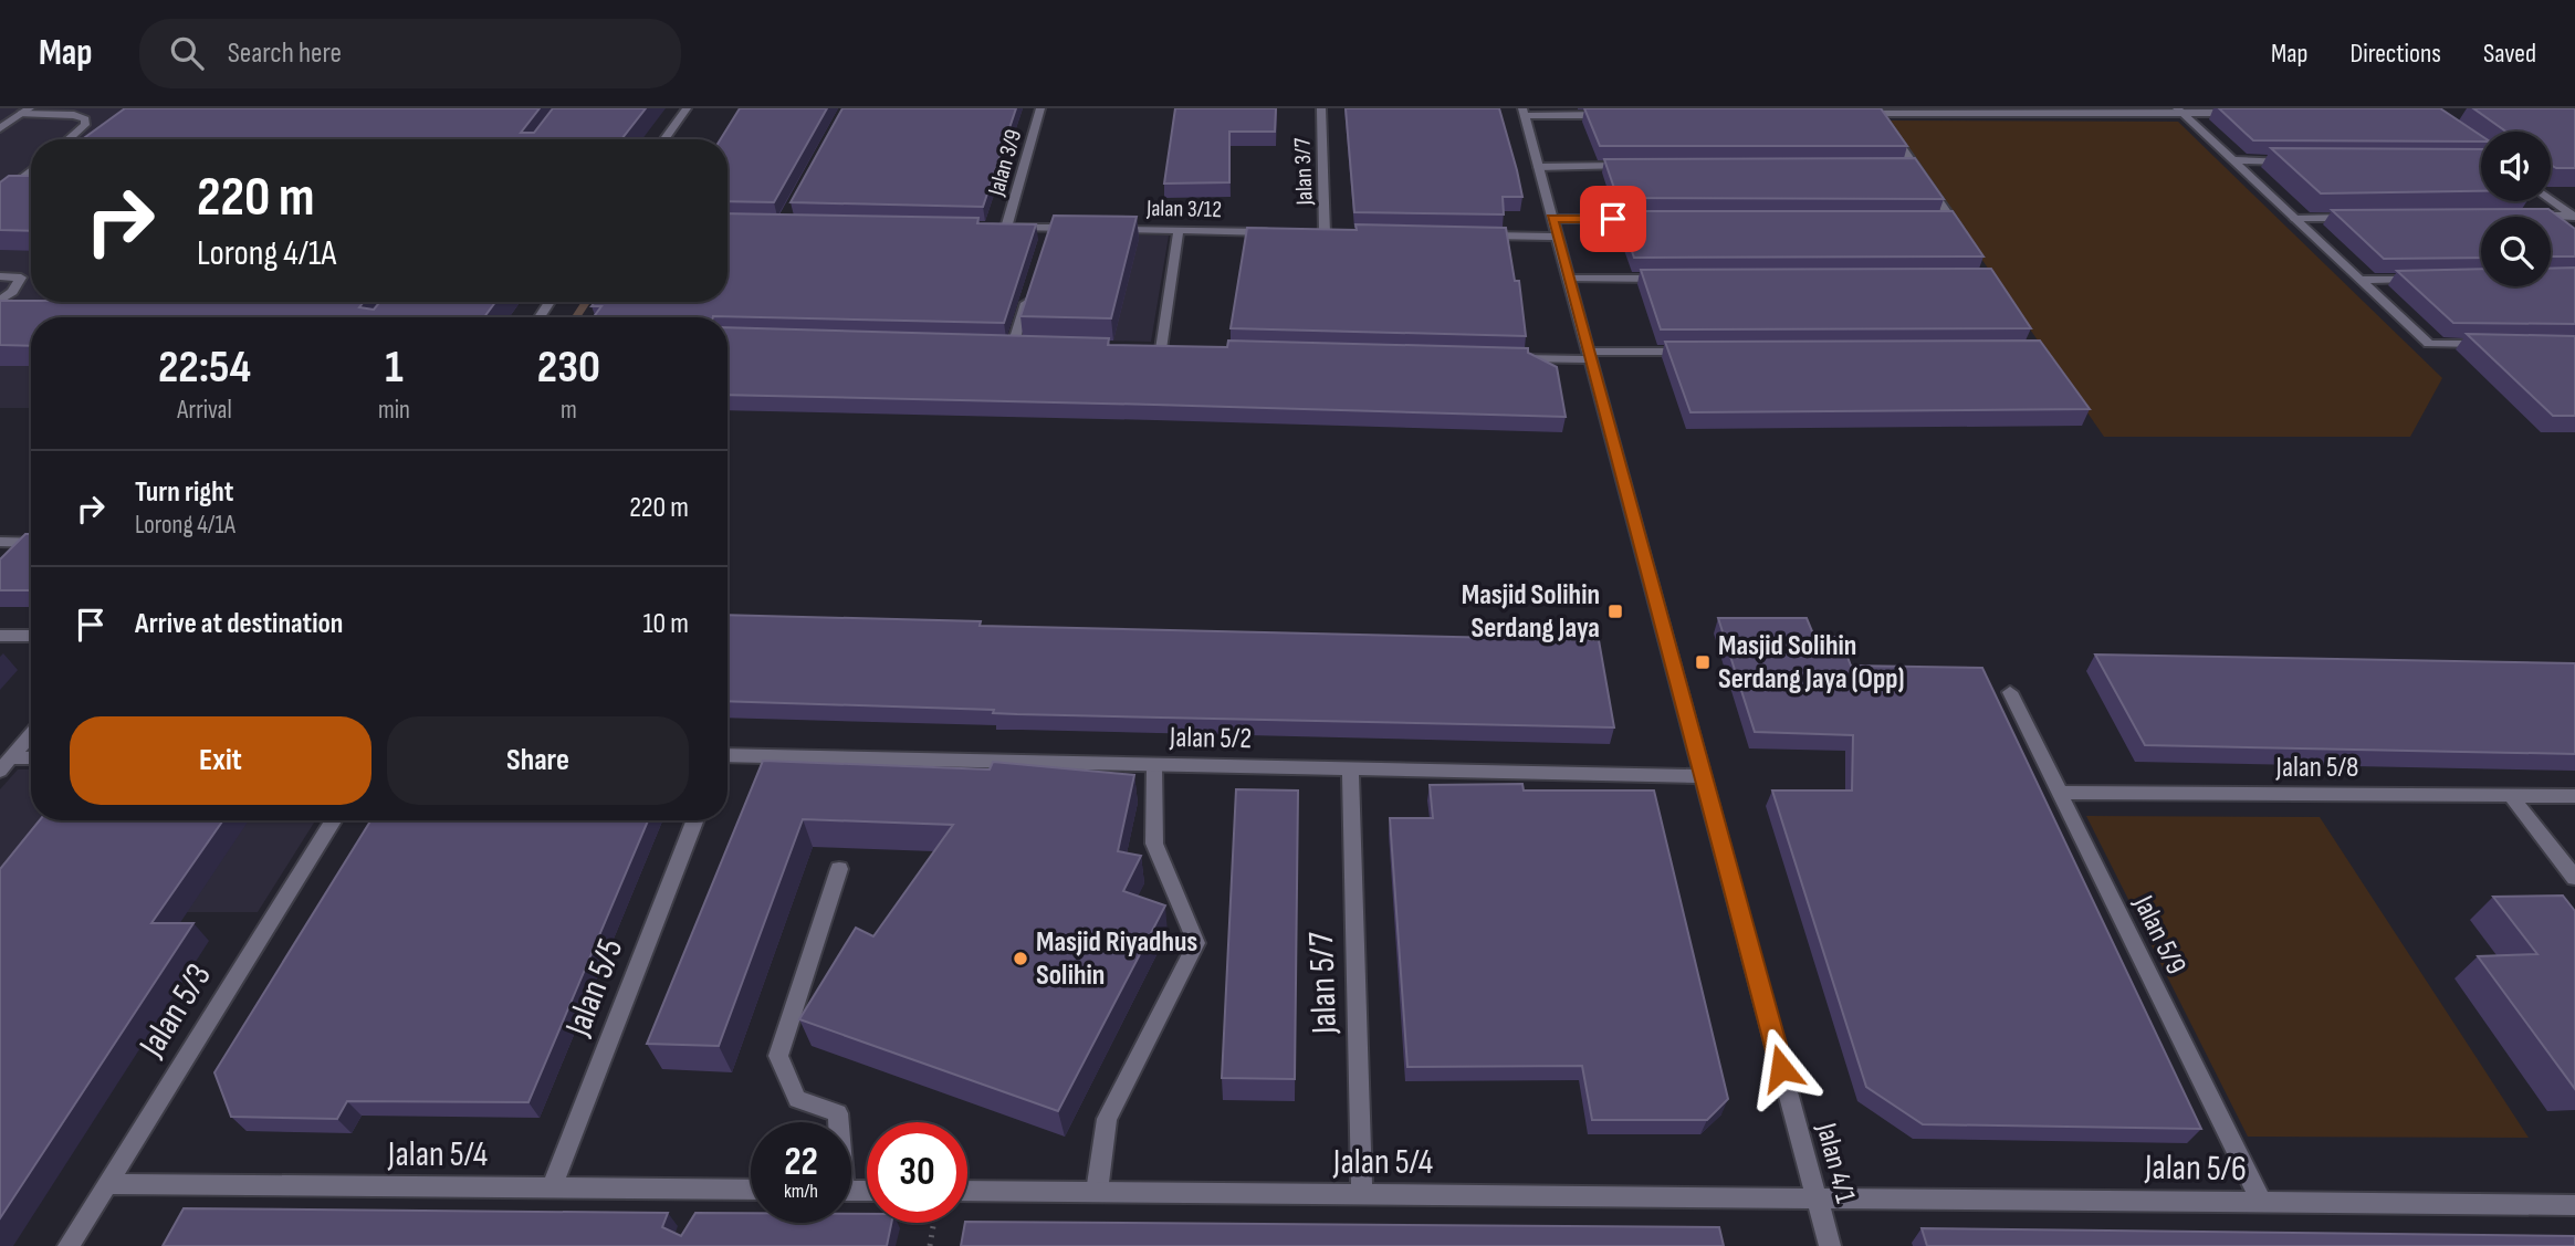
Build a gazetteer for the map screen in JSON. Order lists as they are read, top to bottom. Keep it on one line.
{"streets":{"street":["Jalan 3/9","Jalan 3/7","Jalan 3/12","Jalan 5/2","Jalan 5/8","Jalan 5/9","Jalan 5/7","Jalan 5/5","Jalan 5/3","Jalan 5/4","Jalan 4/1","Jalan 5/6"]},"crossings":[["Jalan 5/2","Jalan 5/7"],["Jalan 5/2","Jalan 4/1"],["Jalan 5/8","Jalan 5/9"],["Jalan 5/9","Jalan 5/6"],["Jalan 5/7","Jalan 5/4"],["Jalan 5/5","Jalan 5/4"],["Jalan 5/3","Jalan 5/4"],["Jalan 5/4","Jalan 4/1"],["Jalan 5/4","Jalan 5/6"],["Jalan 4/1","Jalan 5/6"]],"places":{"transit":["Masjid Solihin Serdang Jaya","Masjid Solihin Serdang Jaya (Opp)"],"other":["Masjid Riyadhus Solihin"]},"page":{"header":"Map","search":"Search here","nav":["Map","Directions","Saved"],"turn":["220 m","Lorong 4/1A"],"eta":["22:54","Arrival","1","min","230","m"],"list":[{"name":"Turn right","note":"Lorong 4/1A","value":"220 m"},{"name":"Arrive at destination","value":"10 m"}],"buttons":["Exit","Share"],"speed":"22 km/h","limit":"30"}}
